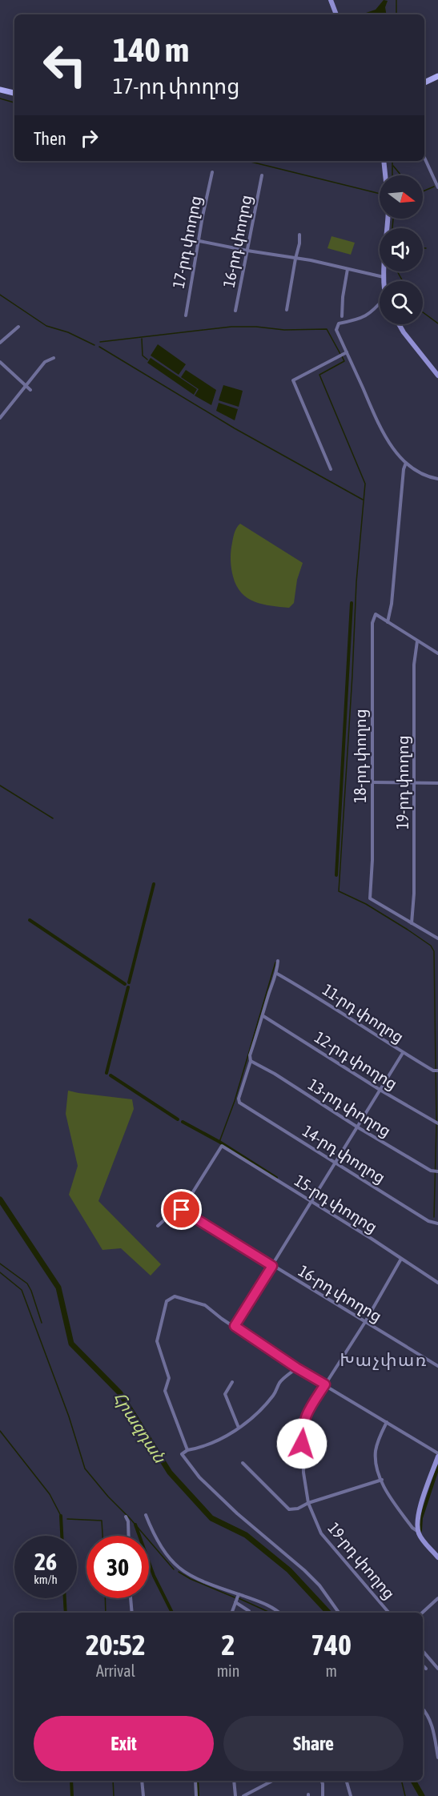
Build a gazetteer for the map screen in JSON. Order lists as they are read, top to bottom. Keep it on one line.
{"streets":{"street":["16-րդ փողոց","17-րդ փողոց","18-րդ փողոց","19-րդ փողոց","11-րդ փողոց","12-րդ փողոց","13-րդ փողոց","14-րդ փողոց","15-րդ փողոց"]},"crossings":[["16-րդ փողոց","19-րդ փողոց"],["16-րդ փողոց","15-րդ փողոց"],["18-րդ փողոց","19-րդ փողոց"],["19-րդ փողոց","15-րդ փողոց"],["13-րդ փողոց","14-րդ փողոց"]],"districts":["Խաչփառ"],"water":["Հրազդան"],"north":"right","page":{"turn":["140 m","17-րդ փողոց"],"then":"Then","speed":"26 km/h","limit":"30","eta":["20:52","Arrival","2","min","740","m"],"buttons":["Exit","Share"]}}
